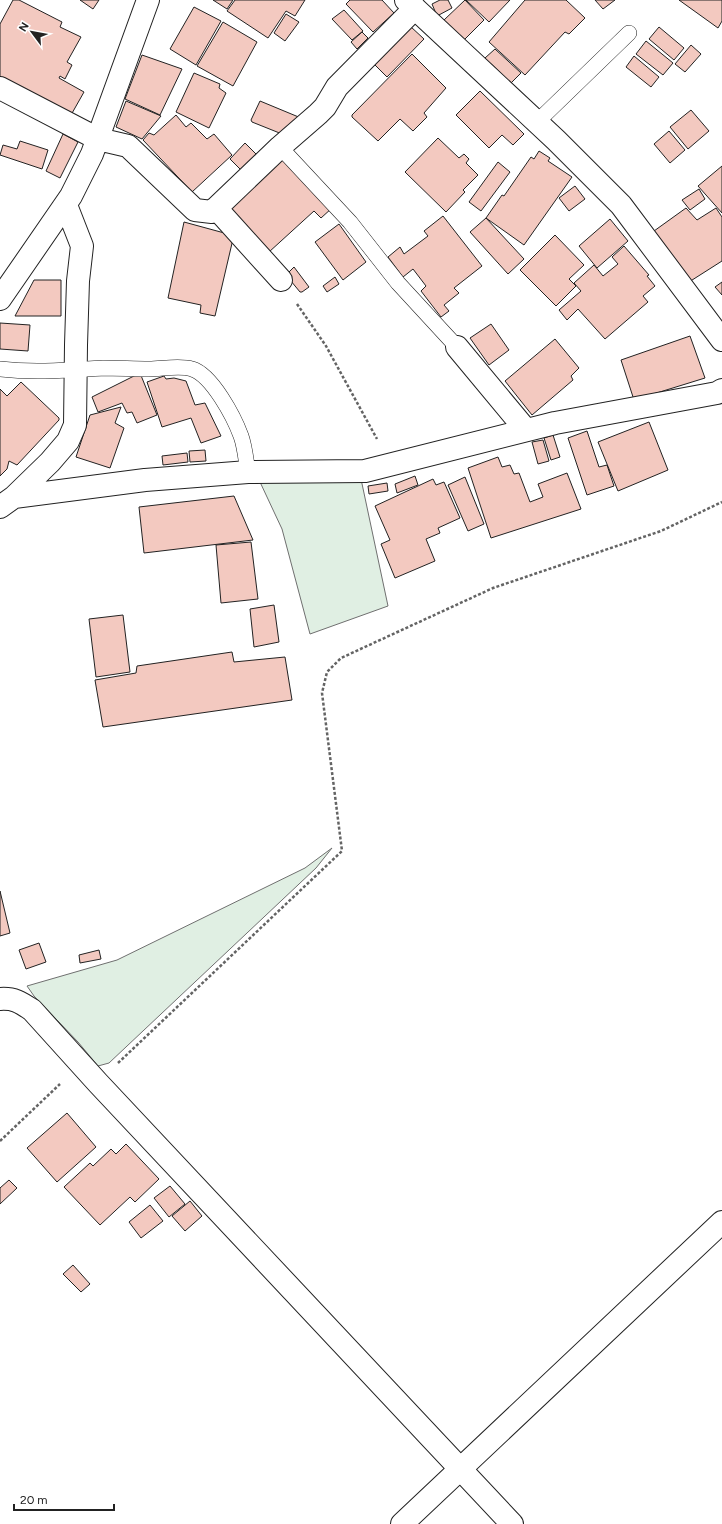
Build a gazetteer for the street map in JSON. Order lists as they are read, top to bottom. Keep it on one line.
{"scale_bar":"20 m","north":"top left"}
